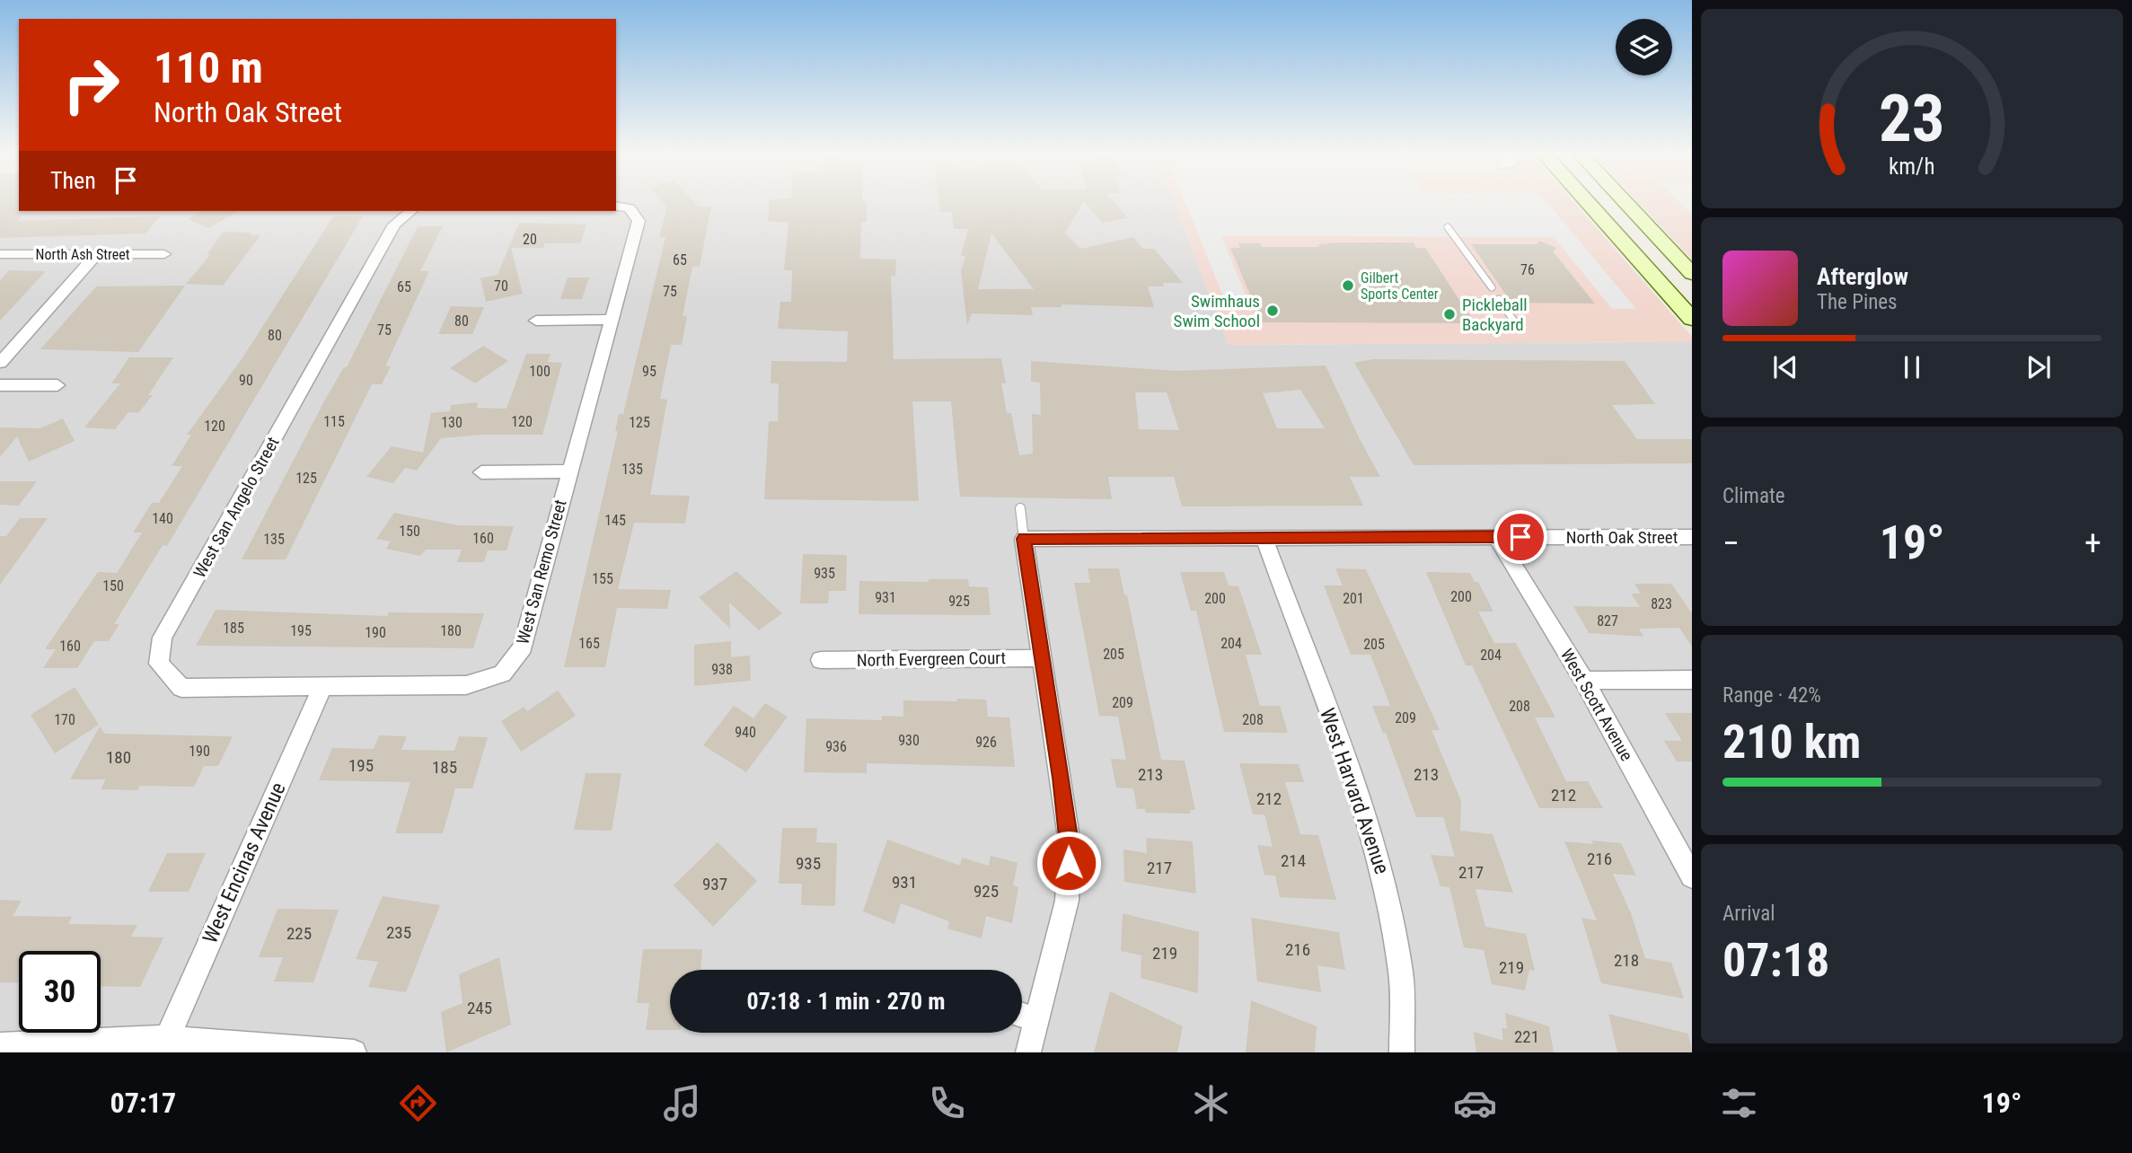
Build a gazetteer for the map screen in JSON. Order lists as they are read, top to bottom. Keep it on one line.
{"streets":{"street":["North Ash Street","West San Angelo Street","North Oak Street","West San Remo Street","North Evergreen Court","West Scott Avenue","West Harvard Avenue","West Encinas Avenue"]},"crossings":[["West San Angelo Street","West San Remo Street"],["West San Angelo Street","West Encinas Avenue"],["North Oak Street","West Scott Avenue"],["North Oak Street","West Harvard Avenue"],["West San Remo Street","West Encinas Avenue"]],"places":["Gilbert Sports Center","Swimhaus Swim School","Pickleball Backyard"],"house_numbers":["20","65","76","70","65","75","80","75","80","100","95","90","115","120","130","125","120","135","125","140","145","150","160","135","935","155","150","200","931","200","201","925","823","827","185","195","180","190","165","204","205","160","205","204","938","209","208","209","170","208","940","930","926","936","190","180","195","185","213","213","212","212","216","214","935","217","217","931","937","925","235","225","216","219","218","219","245","221"],"page":{"turn":["110 m","North Oak Street"],"then":"Then","song":["Afterglow","The Pines"],"tile":["Climate",["Range · 42%","210 km"],["Arrival","07:18"]],"heat":["−","19°","+"],"limit":"30","trip":"07:18 · 1 min · 270 m","tabs":["07:17","19°"],"gauge":["23","km/h"]}}
